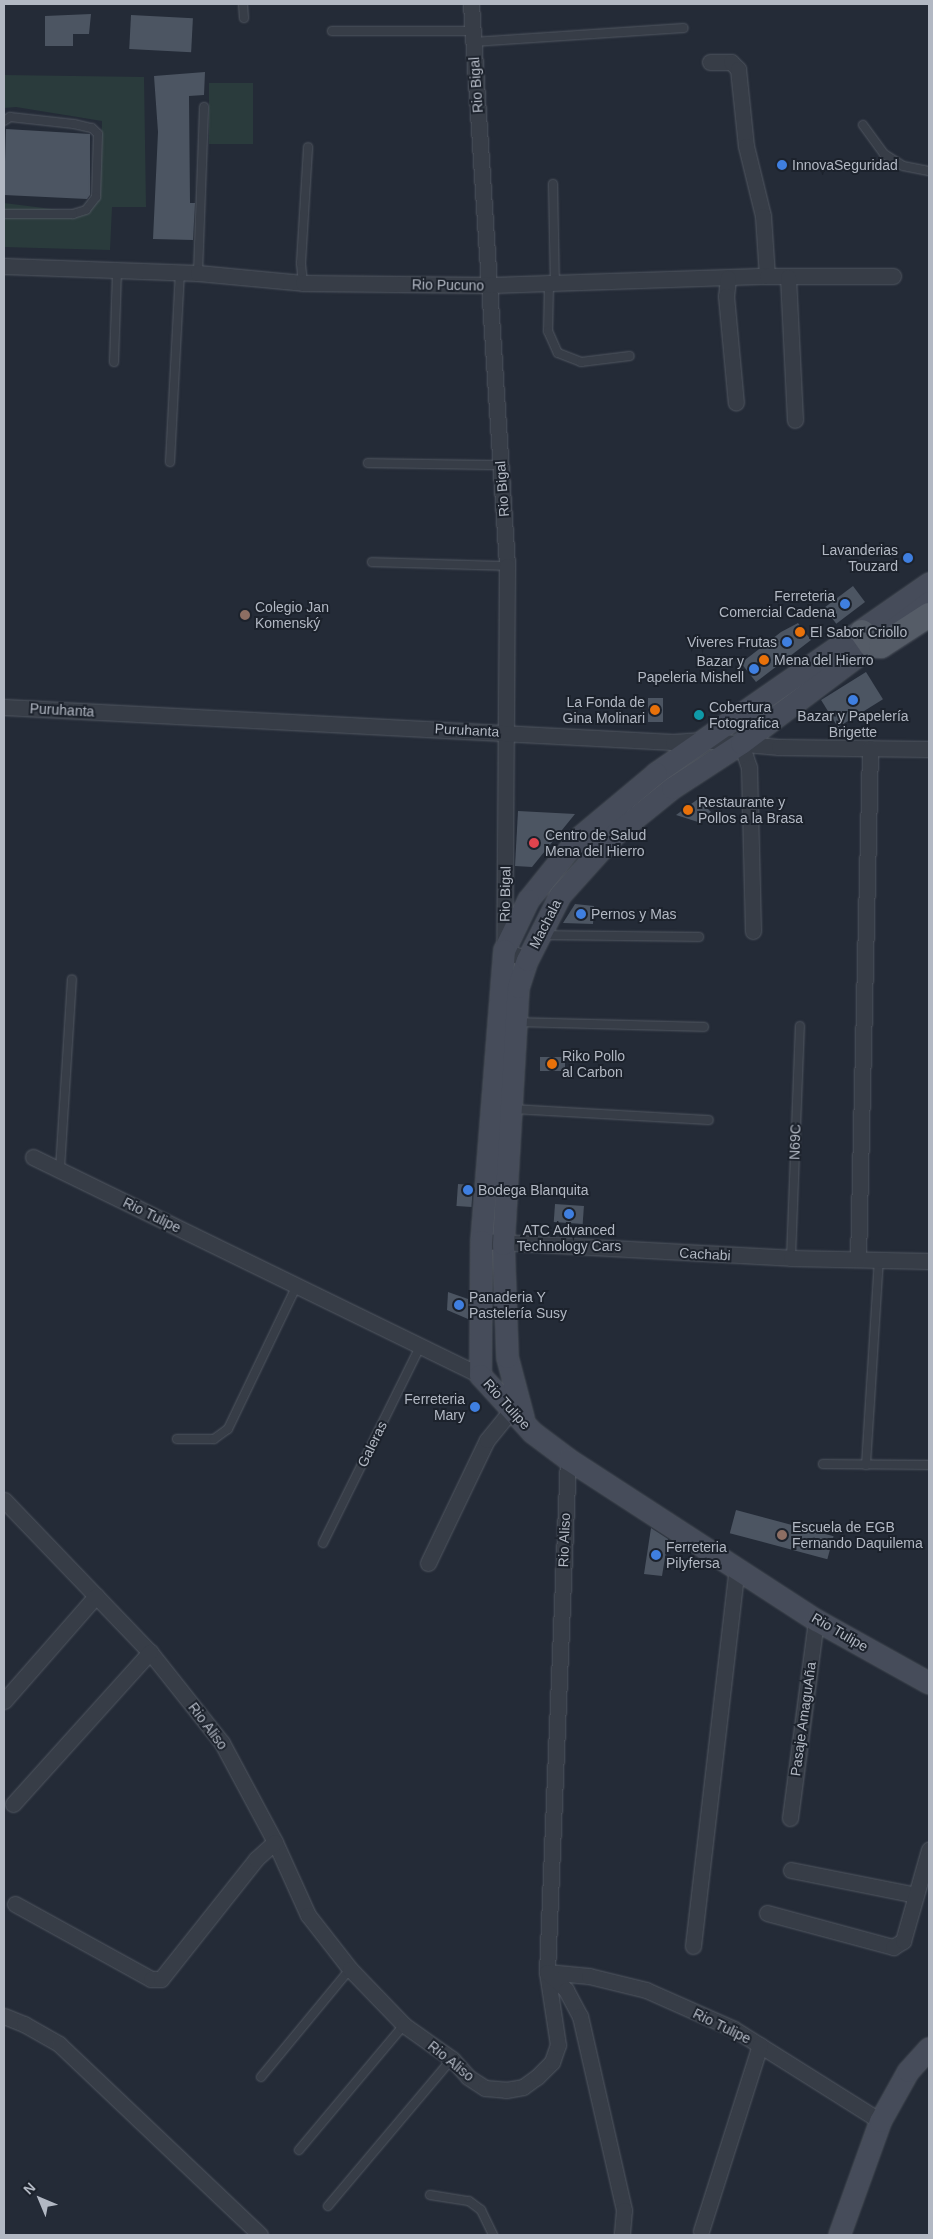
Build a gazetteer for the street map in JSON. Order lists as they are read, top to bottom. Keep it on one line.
{"streets":{"main road":["Machala","Rio Tulipe"],"street":["Rio Bigal","Rio Pucuno","Puruhanta","Cachabi","Rio Aliso","Pasaje AmaguAña"],"lane":["N69C","Galeras"]},"crossings":[["Rio Bigal","Rio Pucuno"],["Rio Bigal","Puruhanta"],["Rio Bigal","Machala"],["Puruhanta","Machala"],["Machala","Rio Tulipe"],["Machala","Cachabi"],["N69C","Cachabi"],["Rio Tulipe","Galeras"],["Rio Tulipe","Rio Aliso"],["Rio Tulipe","Pasaje AmaguAña"]],"places":["InnovaSeguridad","Lavanderias Touzard","Ferreteria Comercial Cadena","Colegio Jan Komenský","El Sabor Criollo","Viveres Frutas","Mena del Hierro","Bazar y Papeleria Mishell","Bazar y Papelería Brigette","La Fonda de Gina Molinari","Cobertura Fotografica","Restaurante y Pollos a la Brasa","Centro de Salud Mena del Hierro","Pernos y Mas","Riko Pollo al Carbon","Bodega Blanquita","ATC Advanced Technology Cars","Panaderia Y Pastelería Susy","Ferreteria Mary","Escuela de EGB Fernando Daquilema","Ferreteria Pilyfersa"],"north":"top left"}
